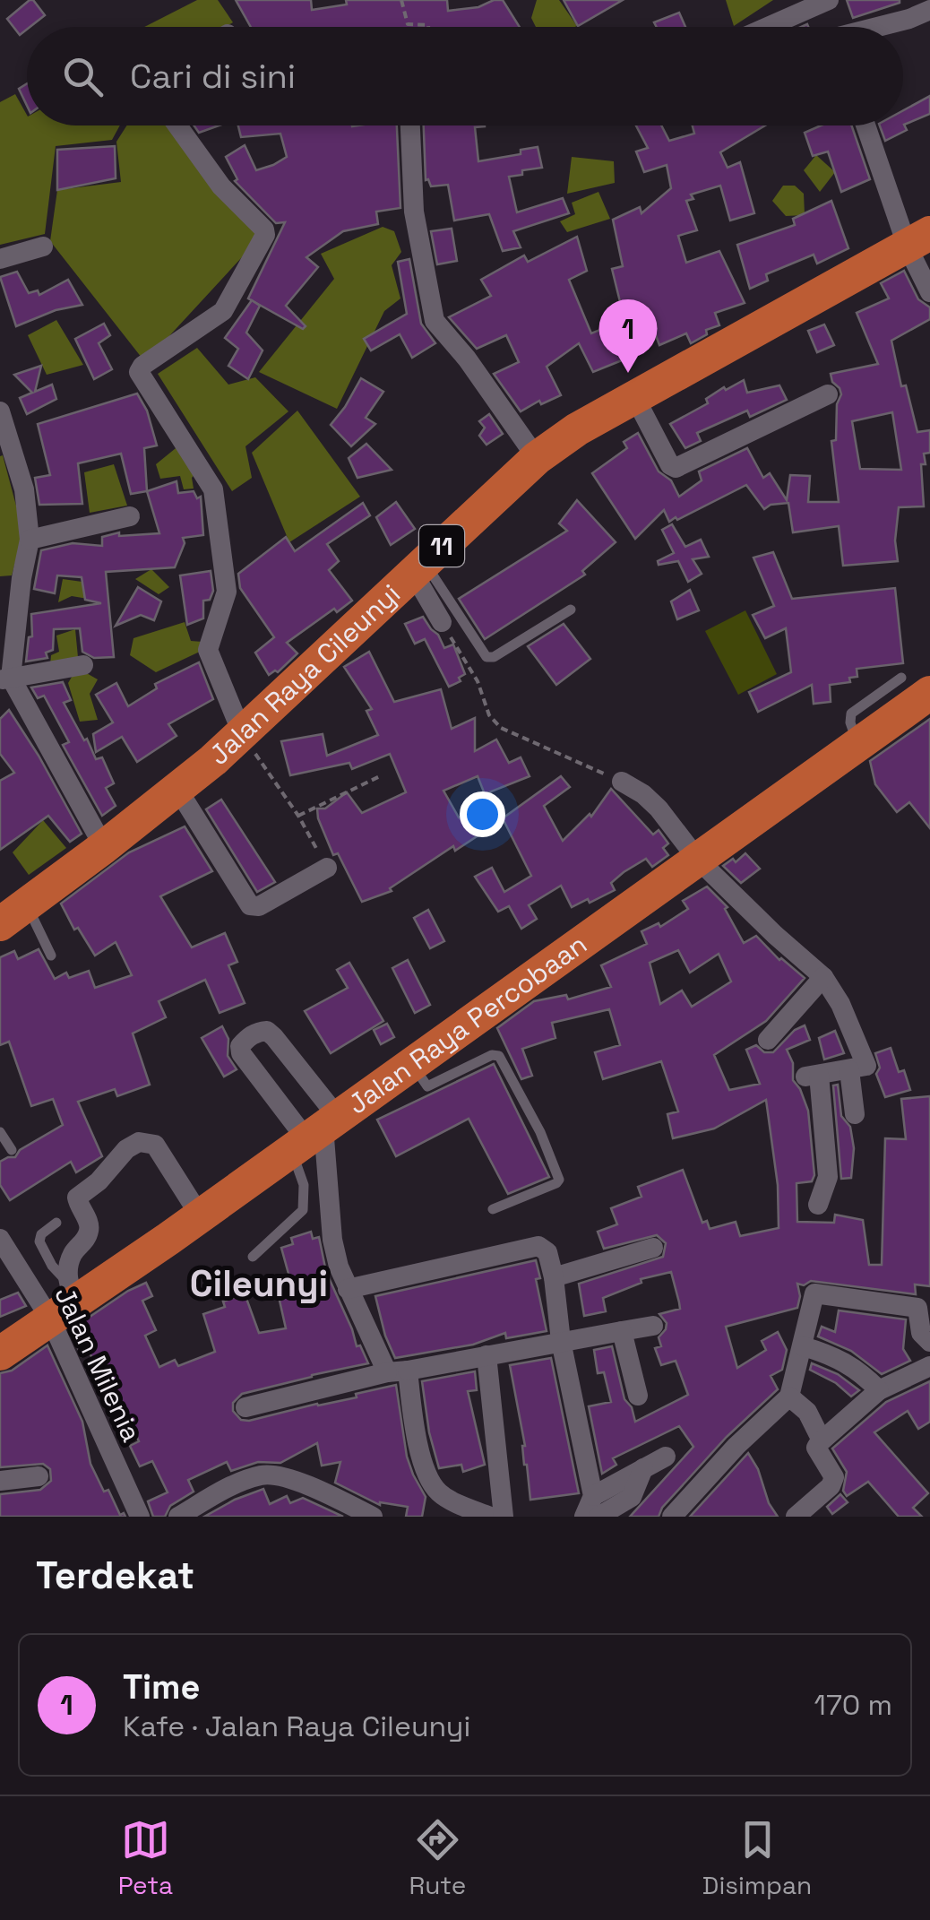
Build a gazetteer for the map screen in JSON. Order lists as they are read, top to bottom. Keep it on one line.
{"streets":{"highway":["11","Jalan Raya Cileunyi","Jalan Raya Percobaan"],"street":["Jalan Milenia"]},"crossings":[["Jalan Raya Percobaan","Jalan Milenia"]],"districts":["Cileunyi"],"page":{"search":"Cari di sini","pins":"1","heading":"Terdekat","list":[{"mark":"1","name":"Time","note":"Kafe · Jalan Raya Cileunyi","value":"170 m"}],"nav":["Peta","Rute","Disimpan"]}}
